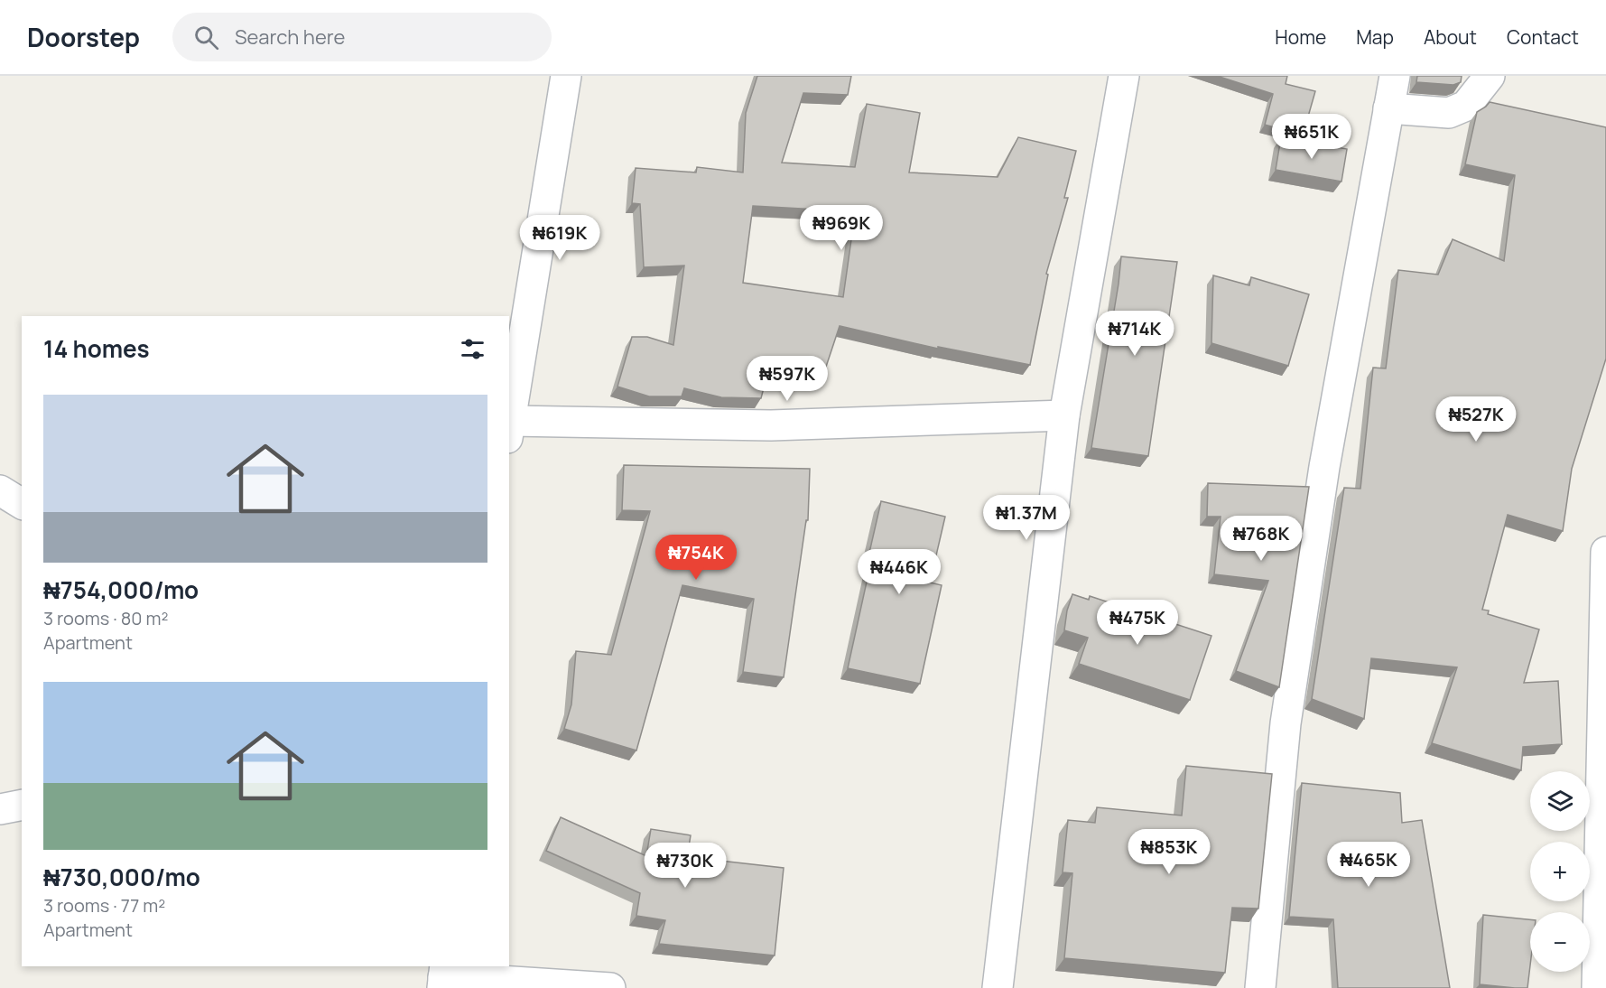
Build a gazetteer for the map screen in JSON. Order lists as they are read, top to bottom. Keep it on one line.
{"page":{"header":"Doorstep","search":"Search here","nav":["Home","Map","About","Contact"],"price":["₦651K","₦969K","₦619K","₦714K","₦597K","₦527K","₦1.37M","₦768K","₦754K","₦446K","₦475K","₦853K","₦465K","₦730K"],"heading":"14 homes","list":[{"name":"₦754,000/mo","note":"3 rooms · 80 m² · Apartment"},{"name":"₦730,000/mo","note":"3 rooms · 77 m² · Apartment"}],"map_buttons":["+","−"]}}
